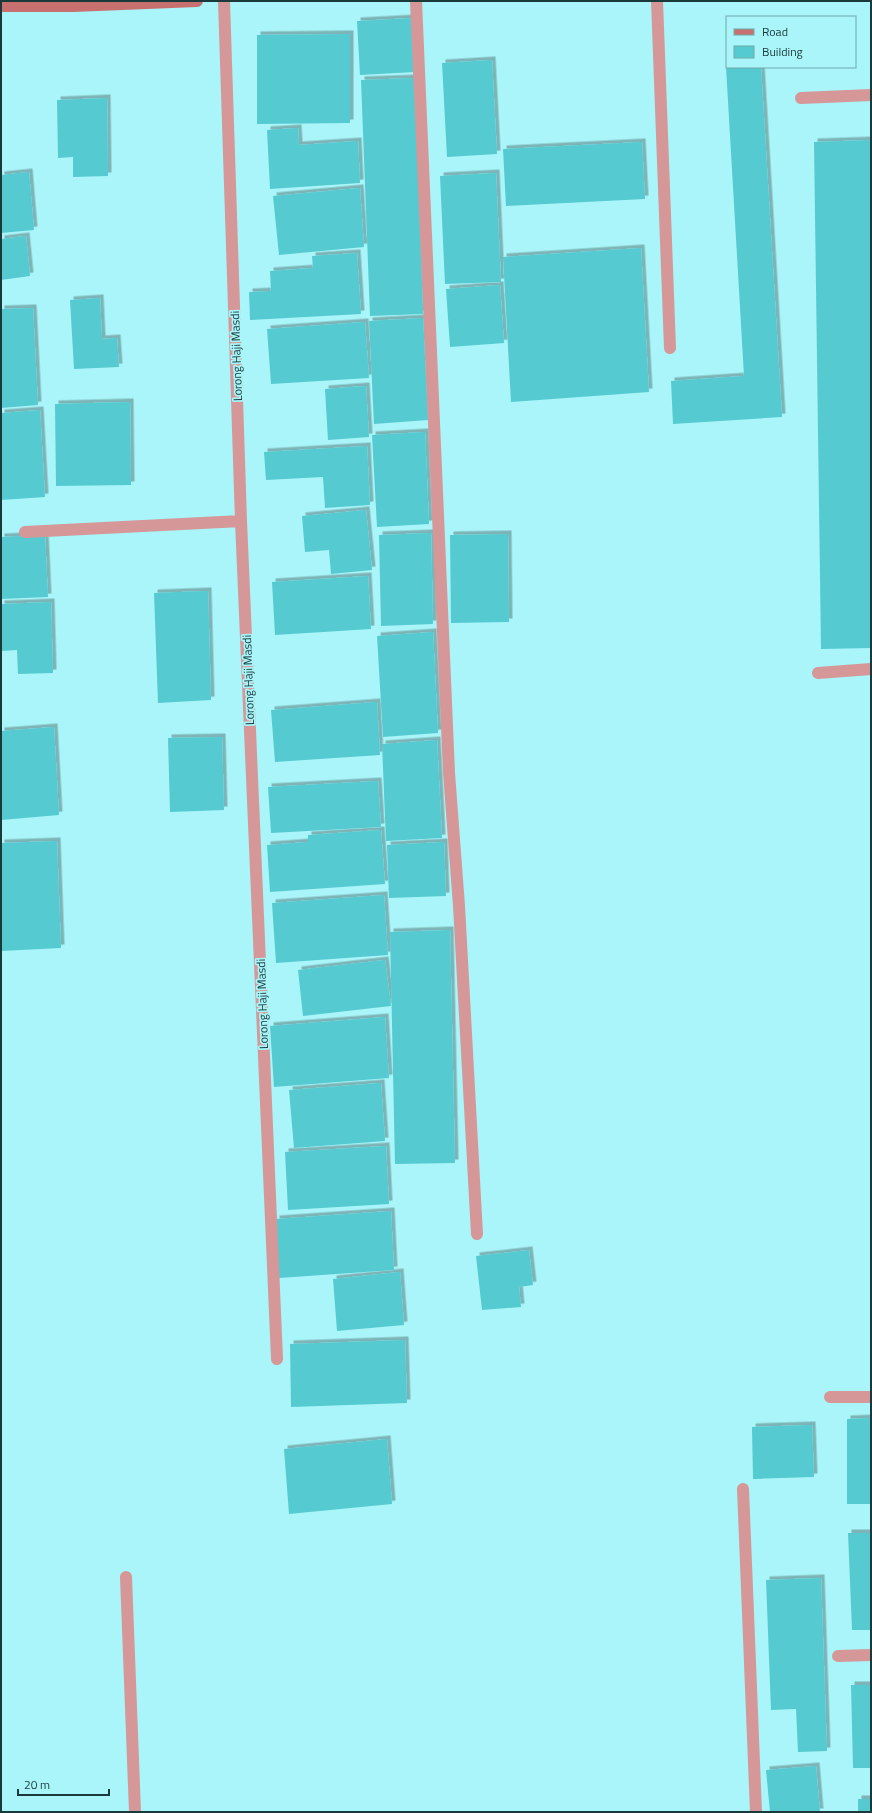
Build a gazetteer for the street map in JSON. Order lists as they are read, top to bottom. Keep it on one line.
{"streets":{"street":["Lorong Haji Masdi"]},"legend":["Road","Building"],"scale_bar":"20 m"}
